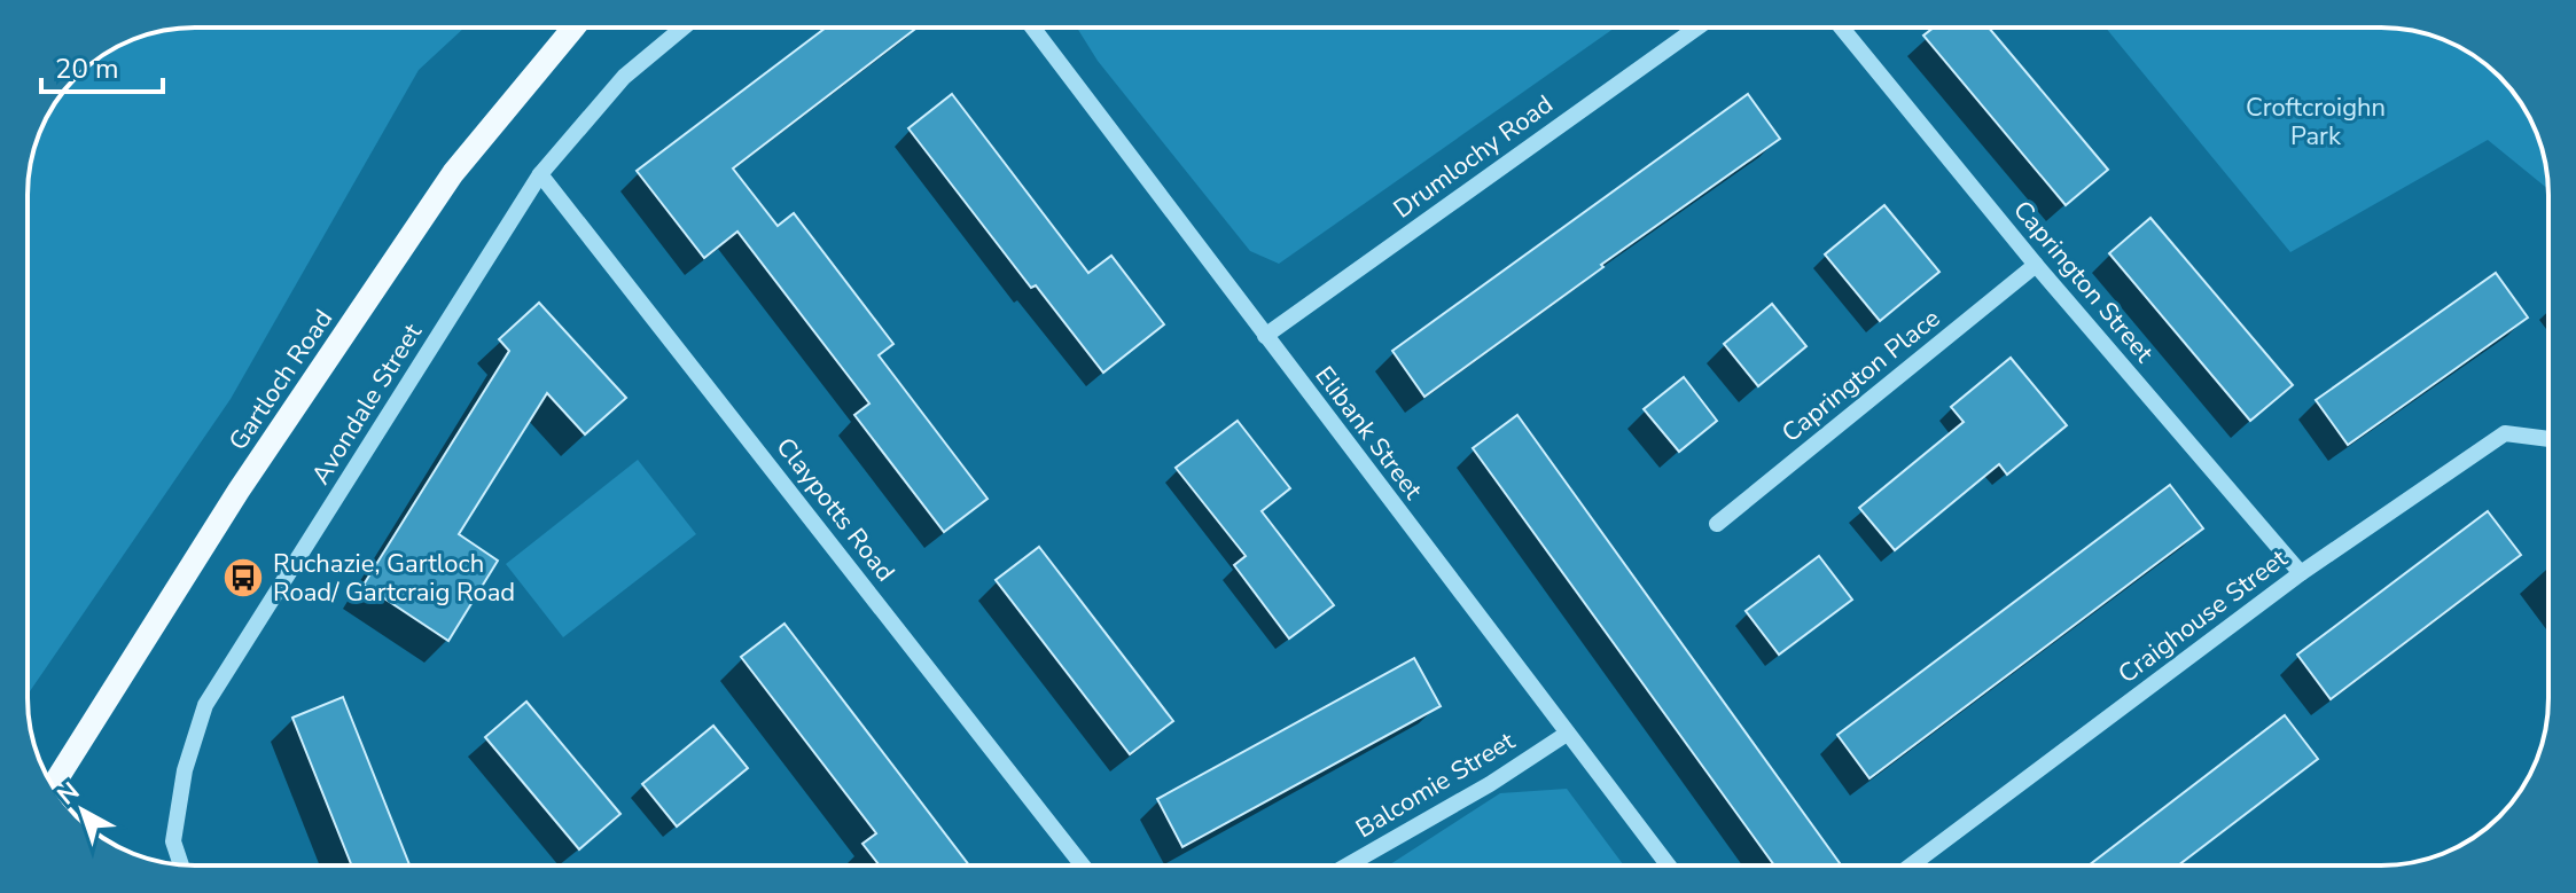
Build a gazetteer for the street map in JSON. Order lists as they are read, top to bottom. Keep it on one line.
{"streets":{"main road":["Gartloch Road"],"street":["Drumlochy Road","Caprington Street","Caprington Place","Avondale Street","Elibank Street","Claypotts Road","Craighouse Street","Balcomie Street"]},"crossings":[["Drumlochy Road","Elibank Street"],["Caprington Street","Caprington Place"],["Caprington Street","Craighouse Street"],["Avondale Street","Claypotts Road"],["Elibank Street","Balcomie Street"]],"parks":["Croftcroighn Park"],"places":{"bus stop":["Ruchazie, Gartloch Road/ Gartcraig Road"]},"scale_bar":"20 m","north":"top left"}
